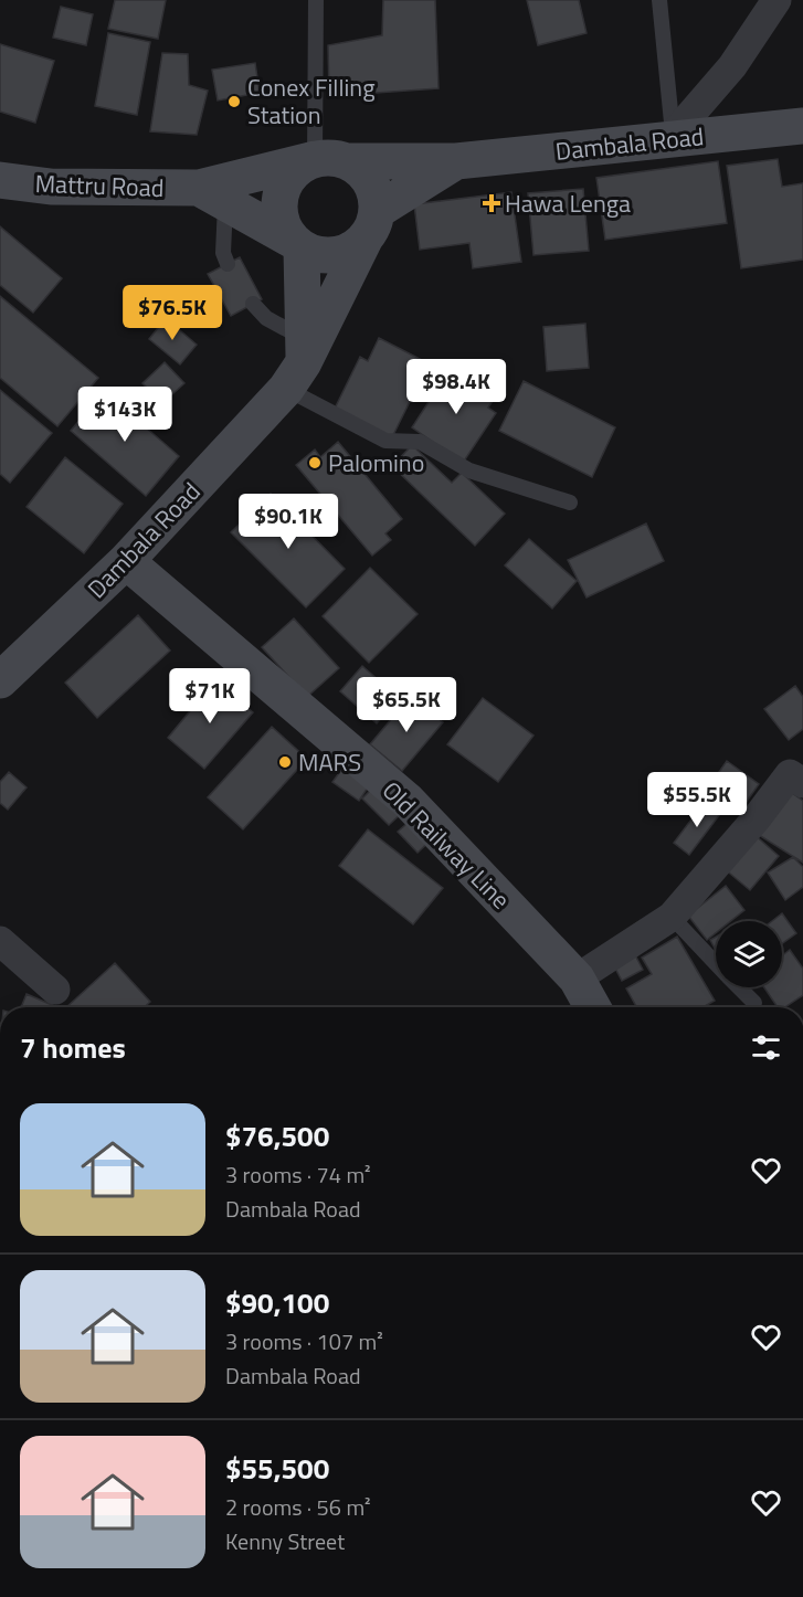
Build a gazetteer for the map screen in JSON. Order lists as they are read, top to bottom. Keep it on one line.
{"streets":{"street":["Dambala Road","Mattru Road","Old Railway Line"]},"crossings":[["Dambala Road","Mattru Road"],["Dambala Road","Old Railway Line"]],"places":{"other":["Conex Filling Station","Palomino","MARS"],"health":["Hawa Lenga"]},"page":{"price":["$76.5K","$98.4K","$143K","$90.1K","$71K","$65.5K","$55.5K"],"heading":"7 homes","list":[{"name":"$76,500","note":"3 rooms · 74 m² · Dambala Road"},{"name":"$90,100","note":"3 rooms · 107 m² · Dambala Road"},{"name":"$55,500","note":"2 rooms · 56 m² · Kenny Street"}]}}
